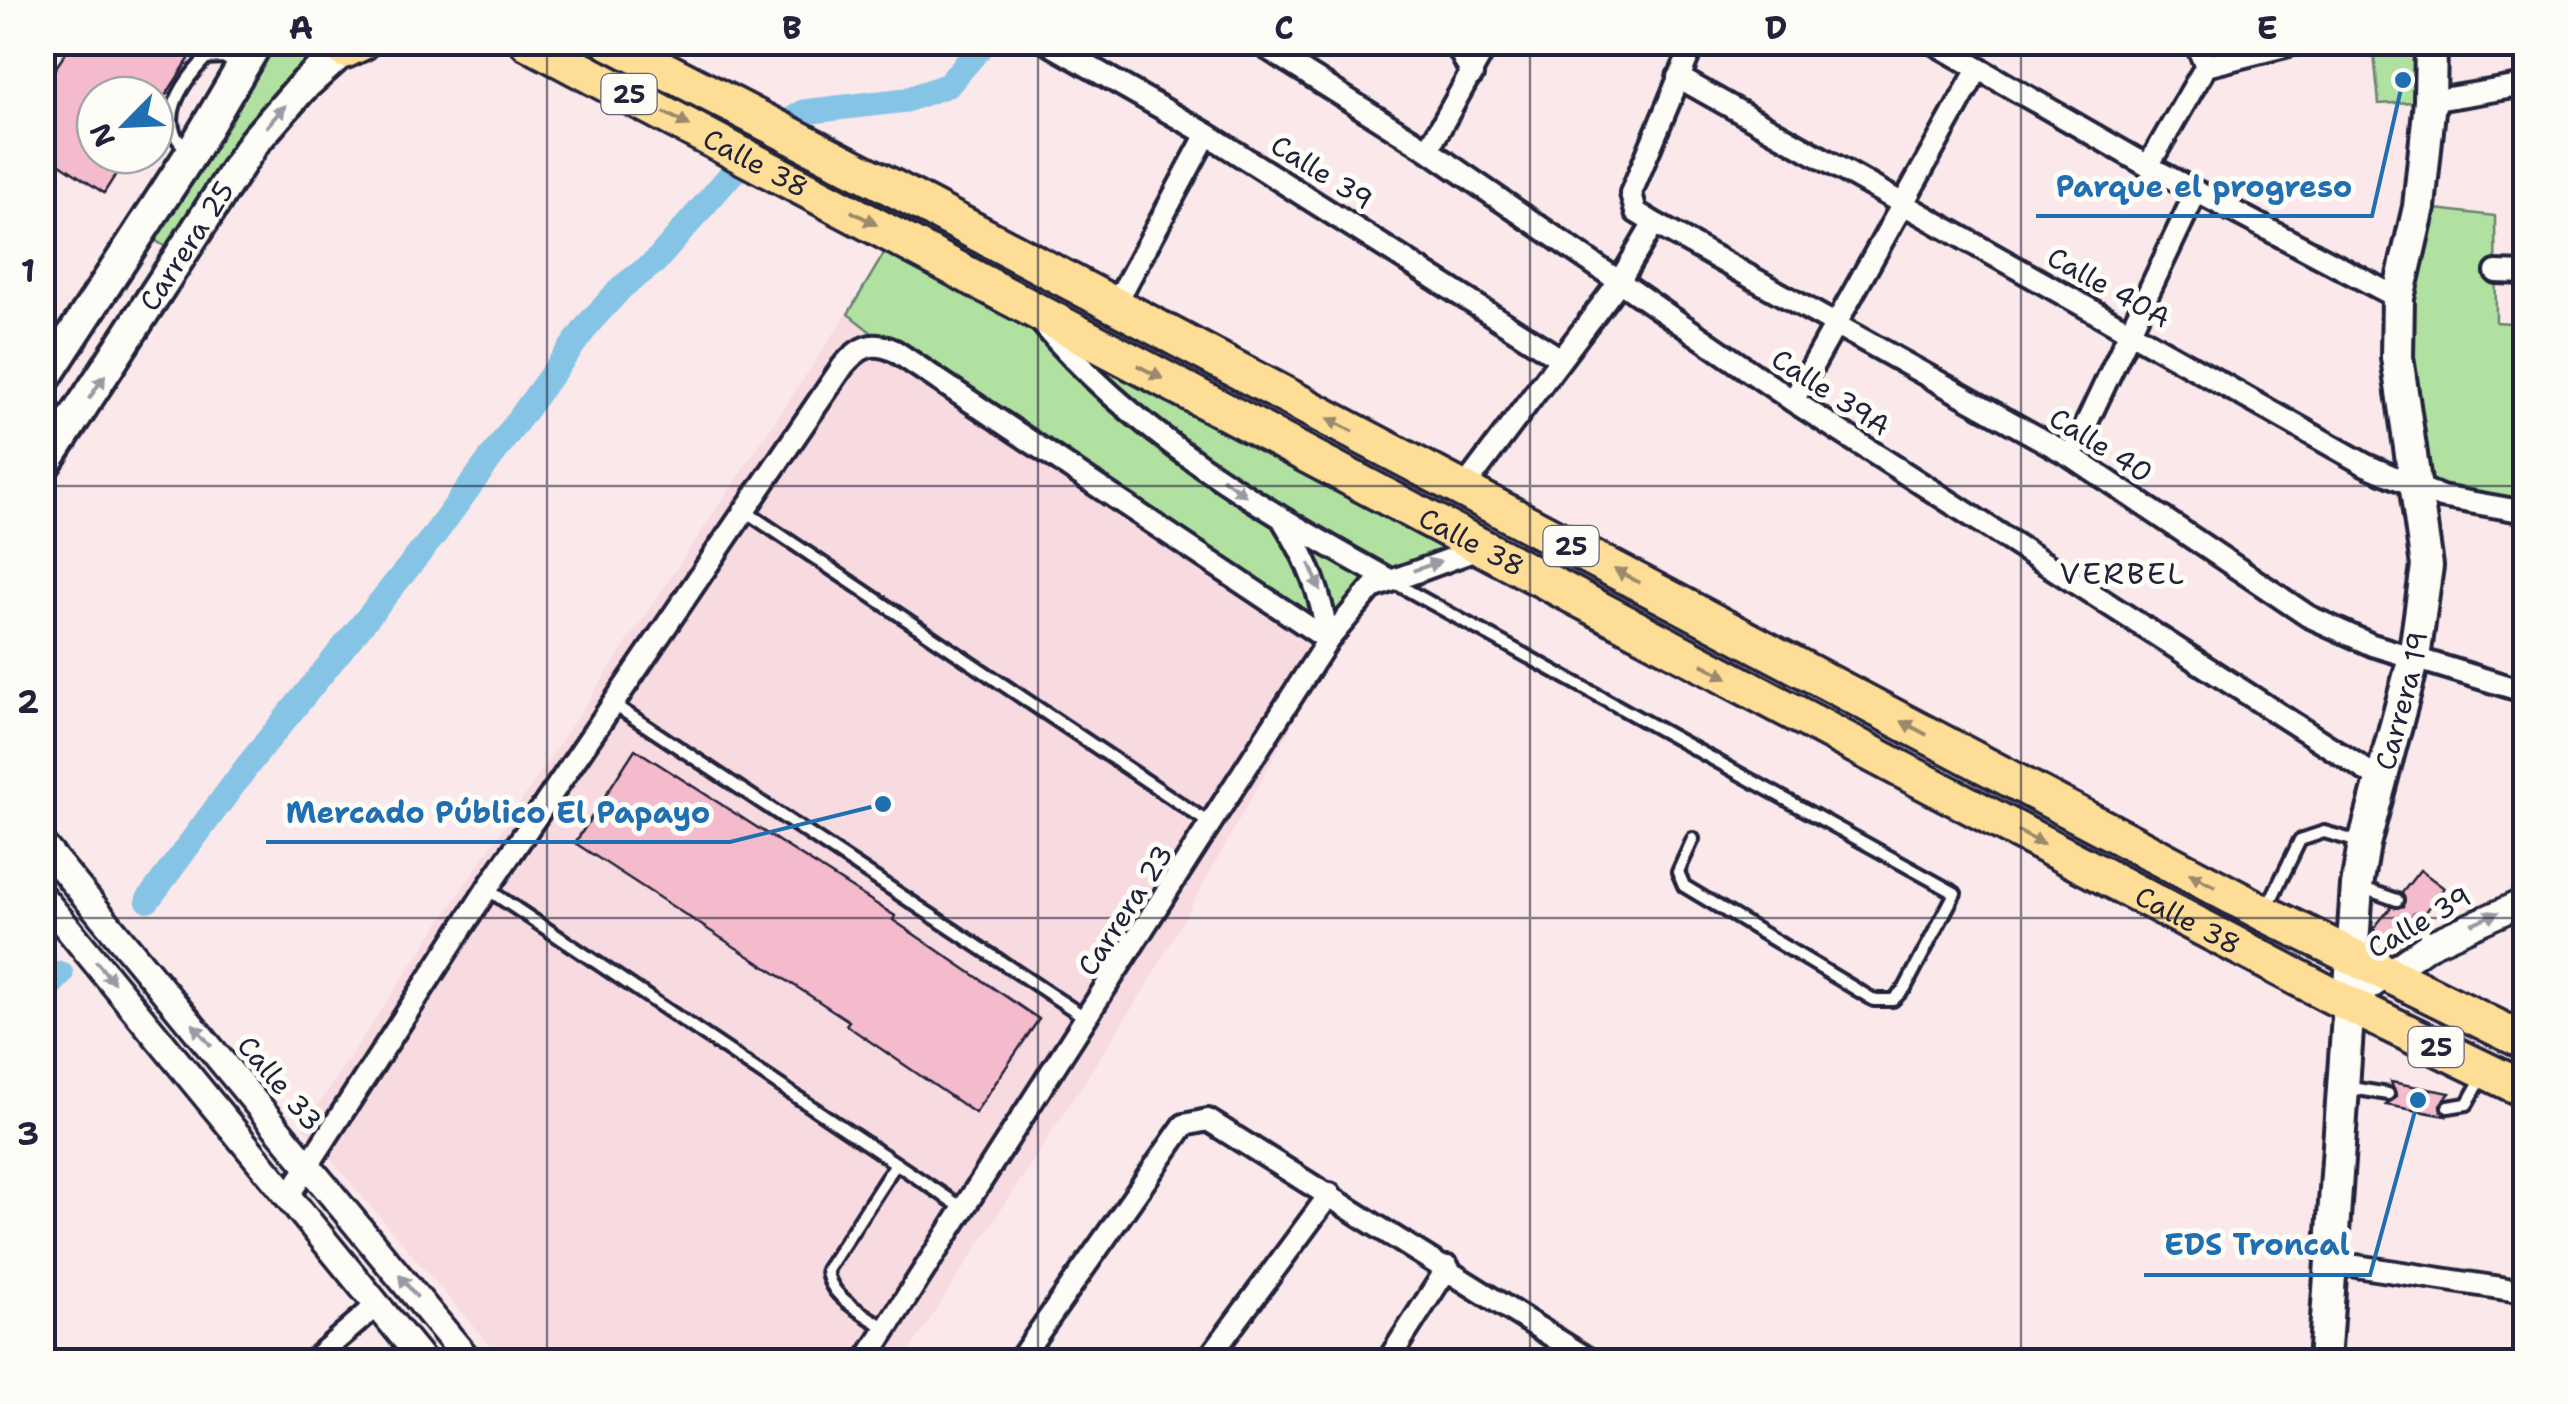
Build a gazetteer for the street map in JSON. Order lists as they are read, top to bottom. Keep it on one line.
{"streets":{"highway":["25","Calle 38"],"main road":["Carrera 25","Carrera 19"],"street":["Calle 39","Calle 40A","Calle 39A","Calle 40","Carrera 23","Calle 33"]},"crossings":[["Calle 38","Calle 39"],["Calle 38","Carrera 19"],["Calle 38","Carrera 23"],["Calle 39","Carrera 19"],["Calle 40A","Carrera 19"],["Calle 39A","Carrera 19"],["Calle 40","Carrera 19"]],"districts":["VERBEL"],"places":["Parque el progreso","Mercado Público El Papayo","EDS Troncal"],"north":"bottom left","grid":{"columns":["A","B","C","D","E"],"rows":["1","2","3"]}}
